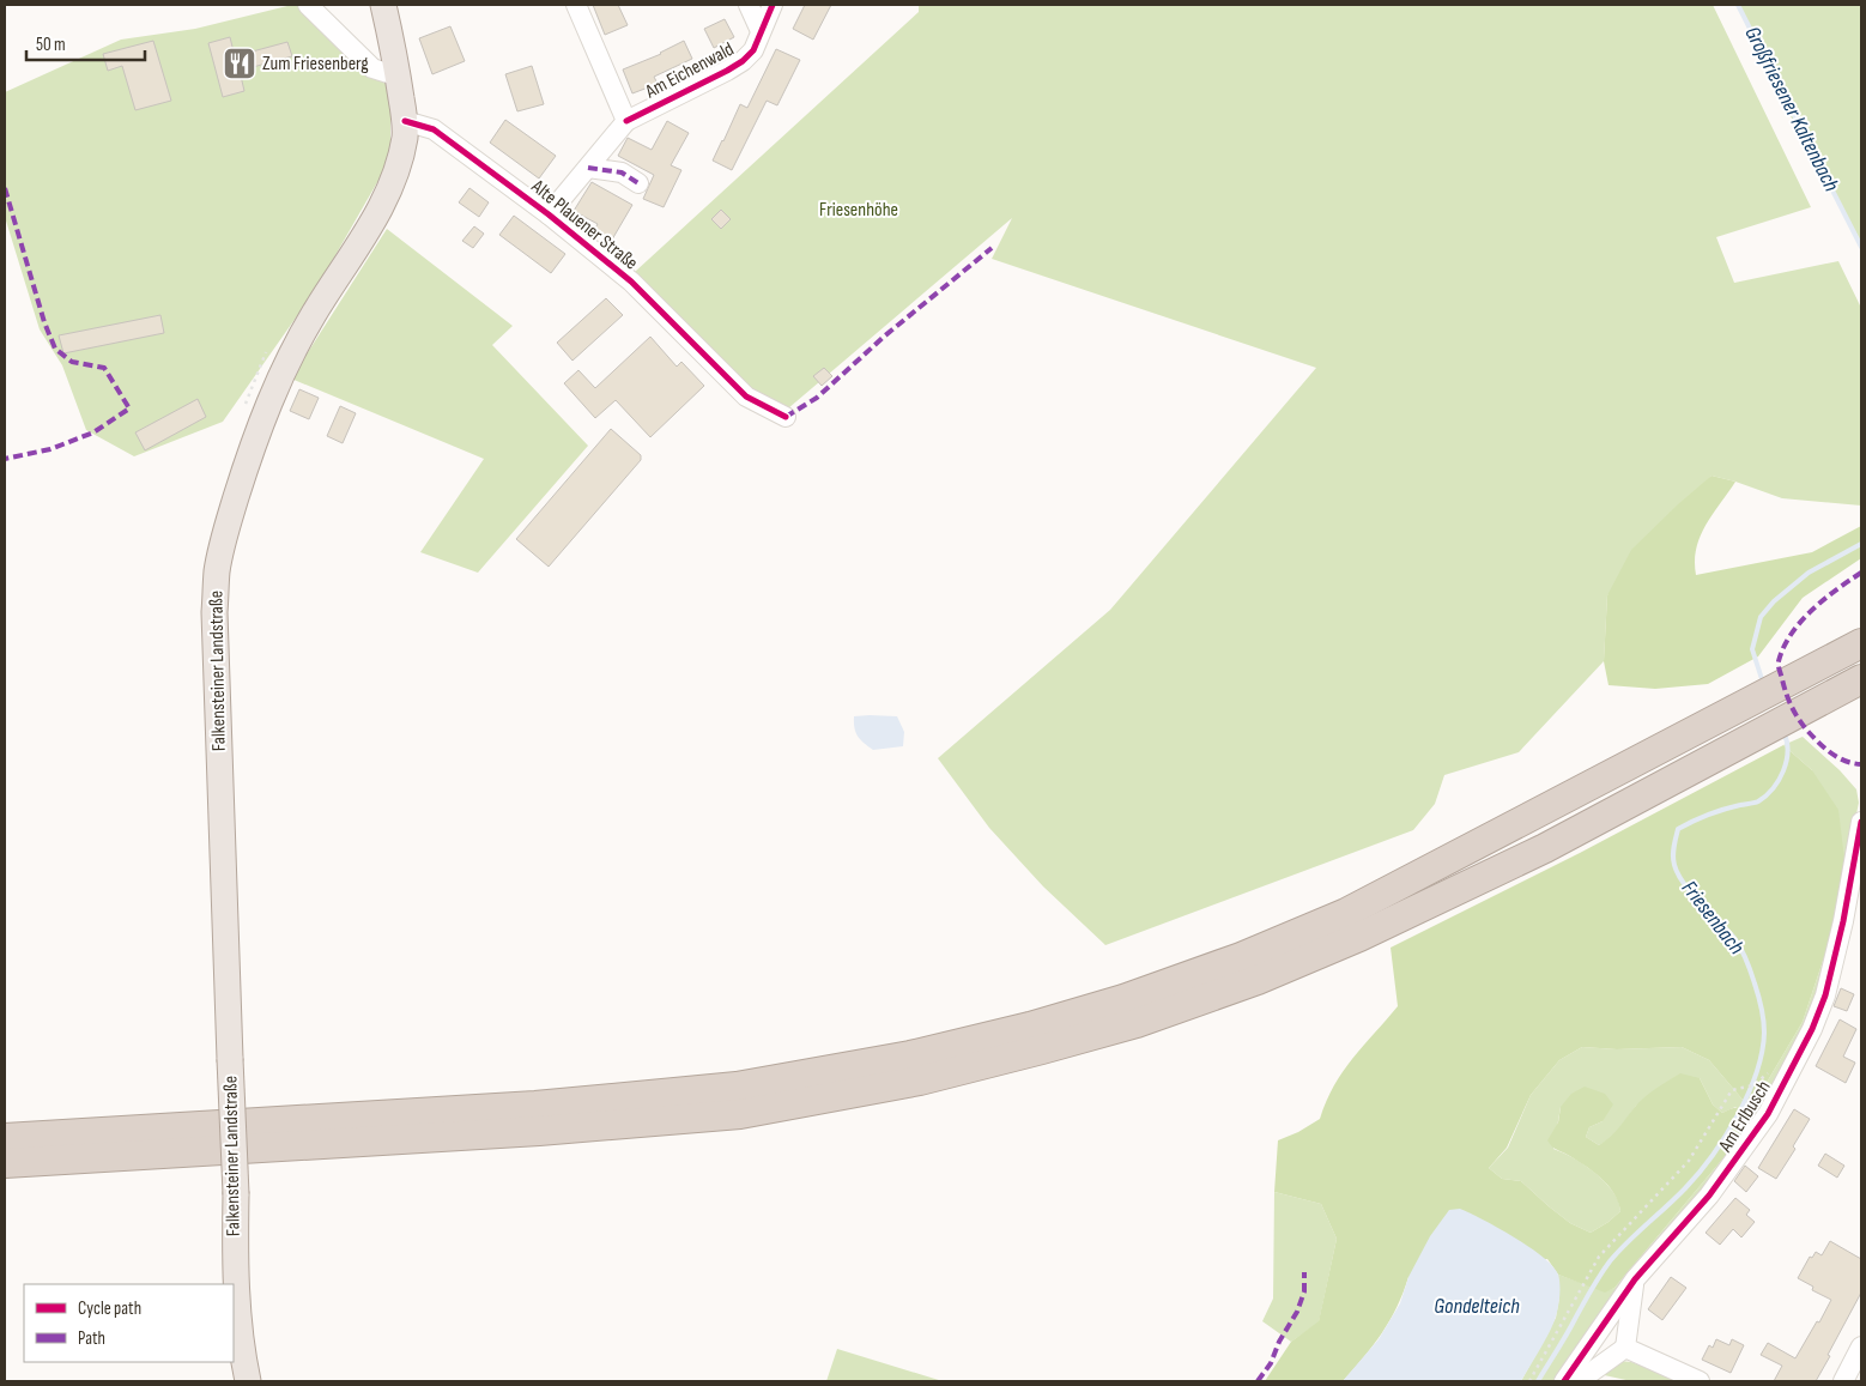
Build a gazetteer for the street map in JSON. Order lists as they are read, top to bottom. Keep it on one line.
{"streets":{"main road":["Falkensteiner Landstraße"],"street":["Am Eichenwald","Alte Plauener Straße","Am Erlbusch"]},"crossings":[["Am Eichenwald","Alte Plauener Straße"],["Alte Plauener Straße","Falkensteiner Landstraße"]],"water":["Großfriesener Kaltenbach","Friesenbach","Gondelteich"],"parks":["Friesenhöhe"],"places":{"restaurant":["Zum Friesenberg"]},"legend":["Cycle path","Path"],"scale_bar":"50 m"}
